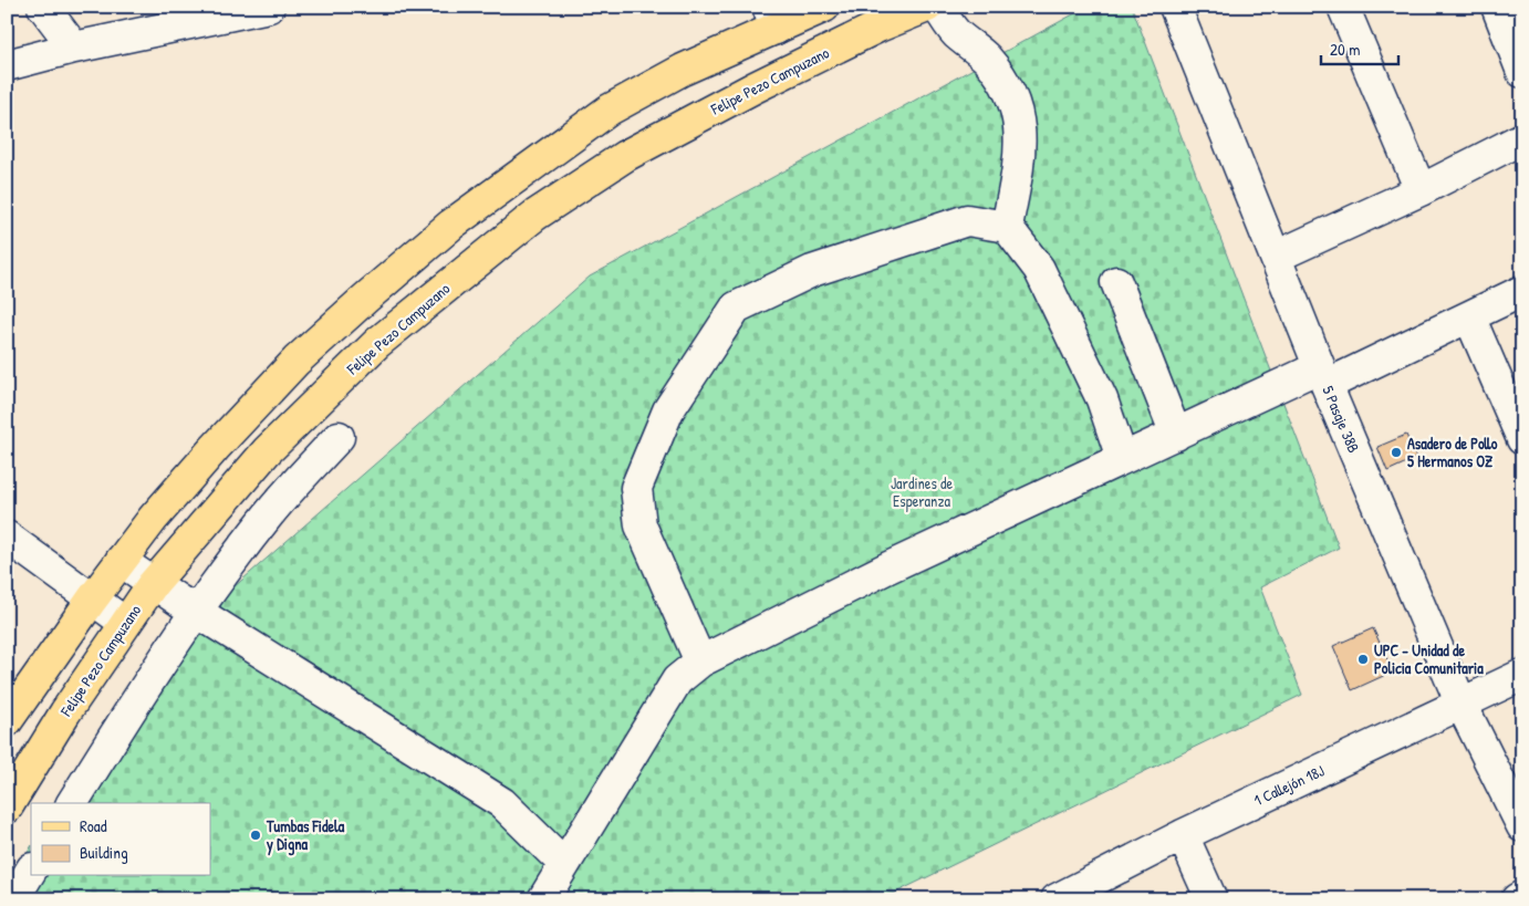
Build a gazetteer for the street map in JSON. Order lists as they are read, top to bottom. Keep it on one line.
{"streets":{"main road":["Felipe Pezo Campuzano"],"street":["5 Pasaje 38B","1 Callejón 18J"]},"crossings":[["5 Pasaje 38B","1 Callejón 18J"]],"parks":["Jardines de Esperanza"],"places":["Asadero de Pollo 5 Hermanos OZ","UPC - Unidad de Policia Comunitaria","Tumbas Fidela y Digna"],"legend":["Road","Building"],"scale_bar":"20 m"}
